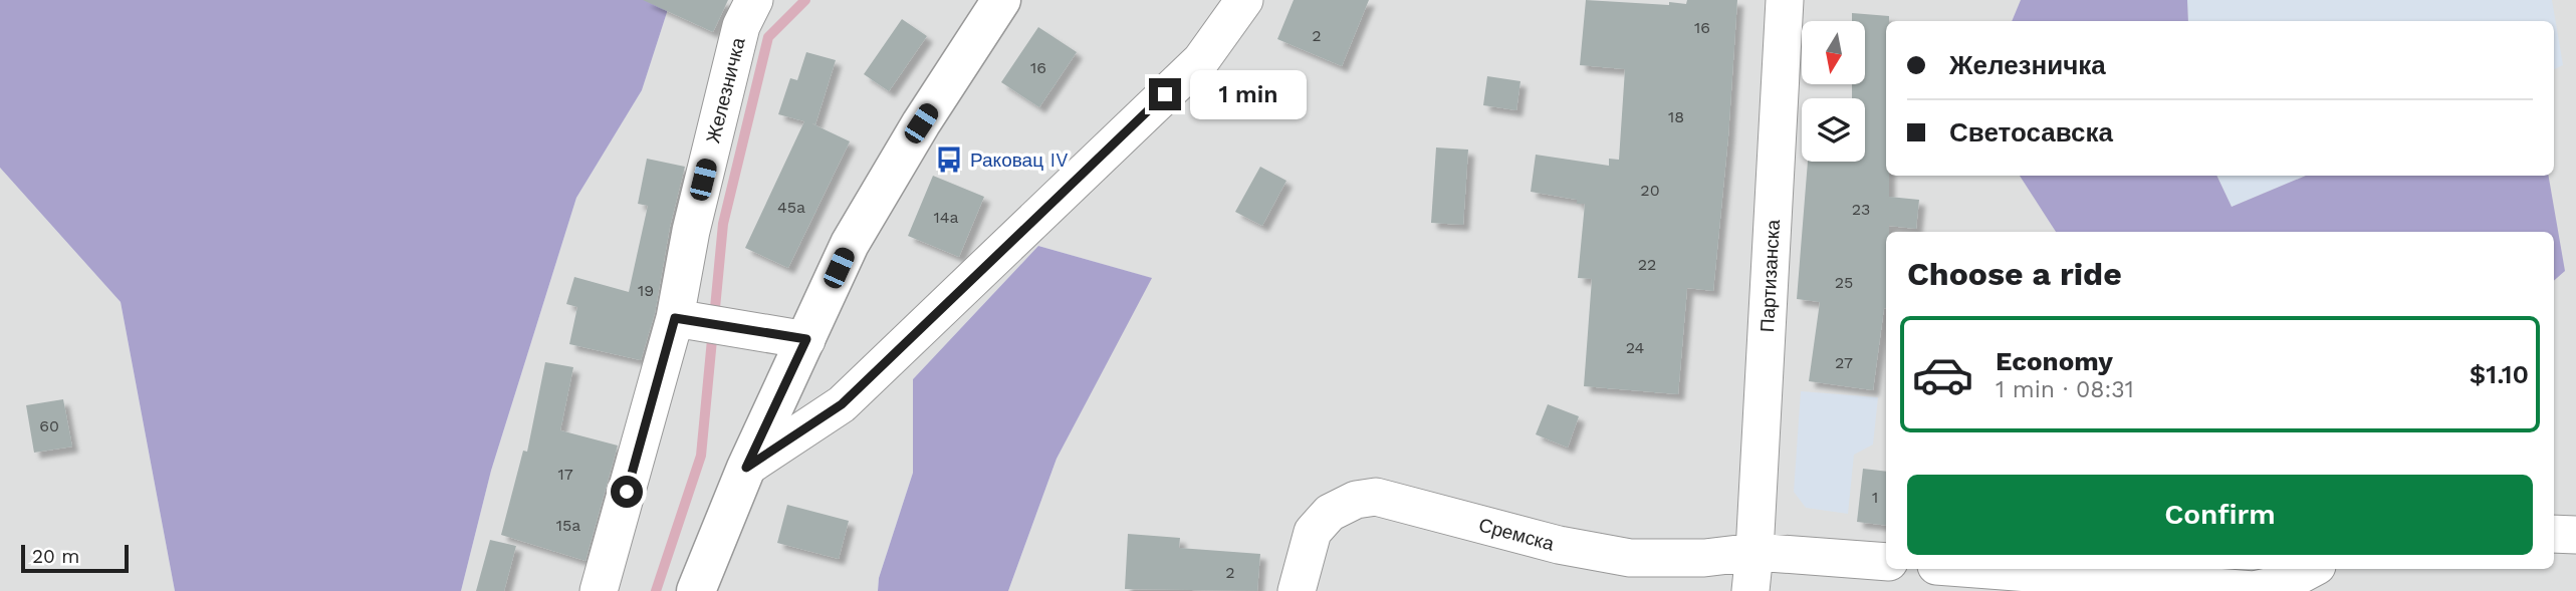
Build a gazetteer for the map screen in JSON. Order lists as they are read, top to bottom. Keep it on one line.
{"streets":{"street":["Железничка","Партизанска","Сремска"]},"crossings":[["Партизанска","Сремска"]],"places":{"bus stop":["Раковац IV"]},"house_numbers":["16","2","16","18","20","45a","23","14a","22","25","19","24","27","60","17","1","15a","2"],"scale_bar":"20 m","north":"bottom","page":{"banner":["Железничка","Светосавска"],"bubble":"1 min","heading":"Choose a ride","list":[{"name":"Economy","note":"1 min · 08:31","value":"$1.10"}],"buttons":"Confirm","scale":"20 m"}}
